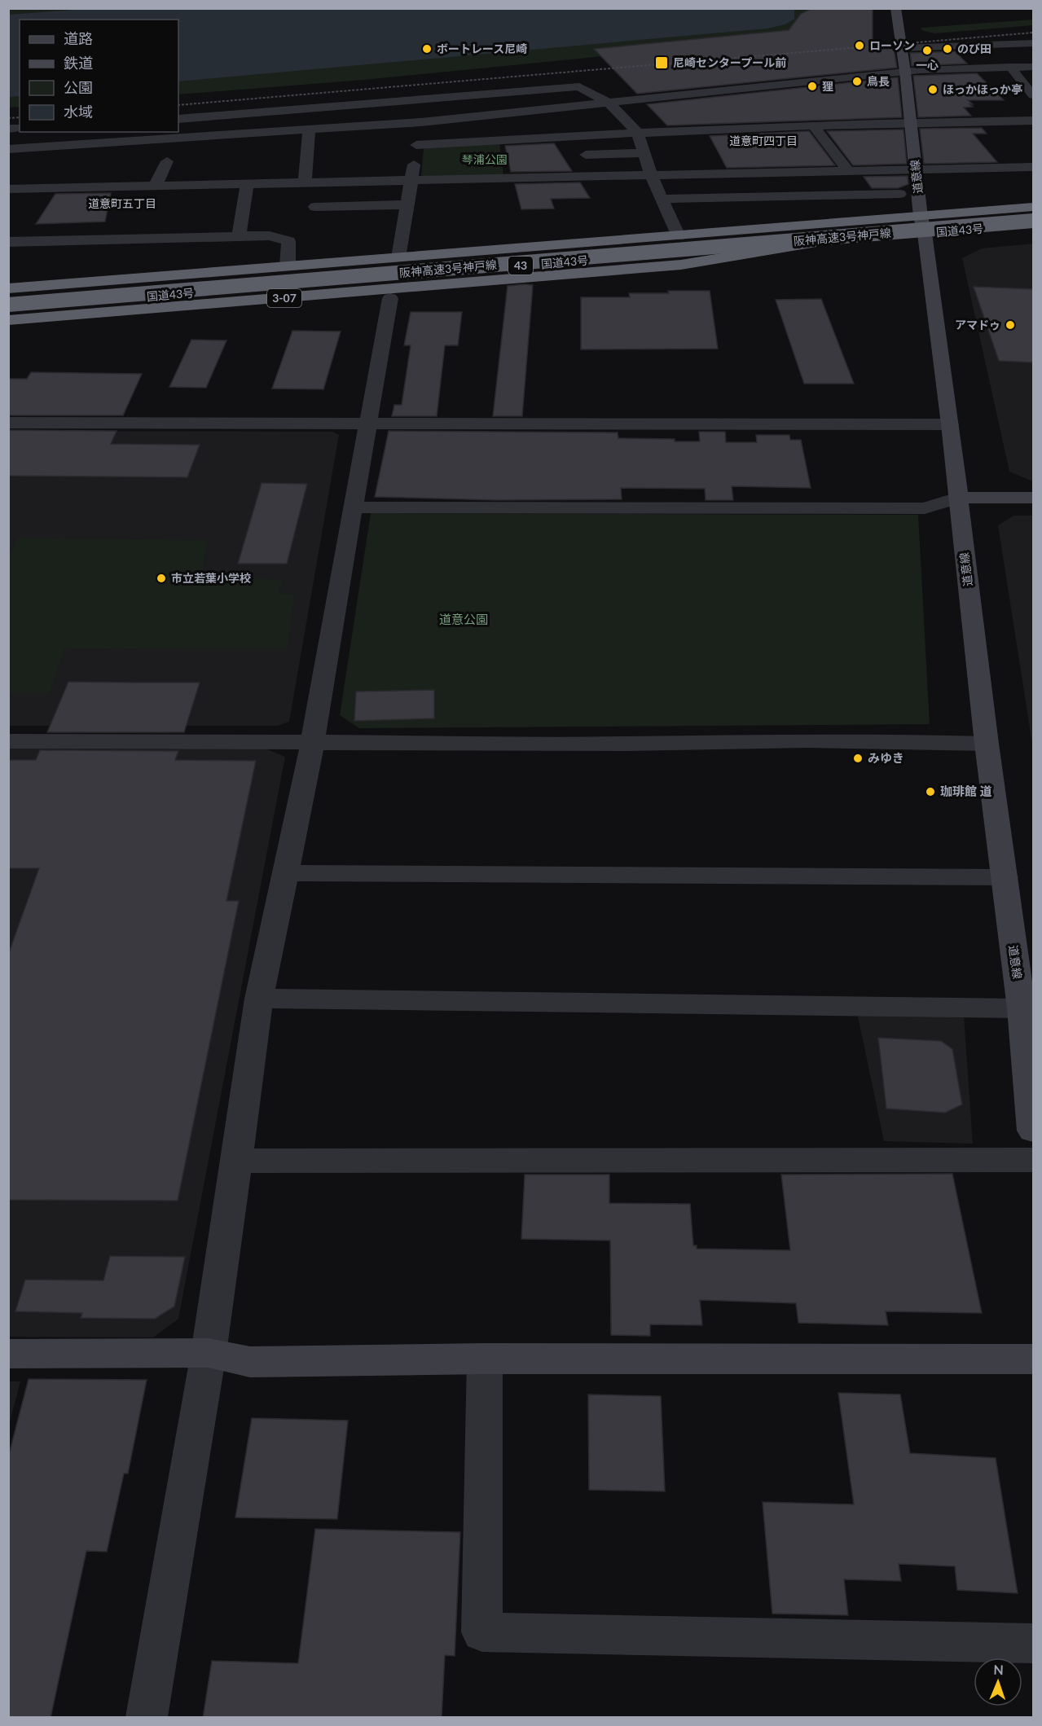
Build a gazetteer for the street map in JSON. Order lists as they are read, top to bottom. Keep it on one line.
{"streets":{"highway":["国道43号","阪神高速3号神戸線","43","3-07"],"street":["道意線"]},"crossings":[["道意線","国道43号"],["国道43号","阪神高速3号神戸線"]],"districts":["道意町四丁目","道意町五丁目"],"parks":["琴浦公園","道意公園"],"places":{"other":["ローソン","ボートレース尼崎","のび田","一心","鳥長","狸","ほっかほっか亭","アマドゥ","市立若葉小学校","みゆき","珈琲館 道"],"transit":["尼崎センタープール前"]},"legend":["道路","鉄道","公園","水域"],"north":"top"}
